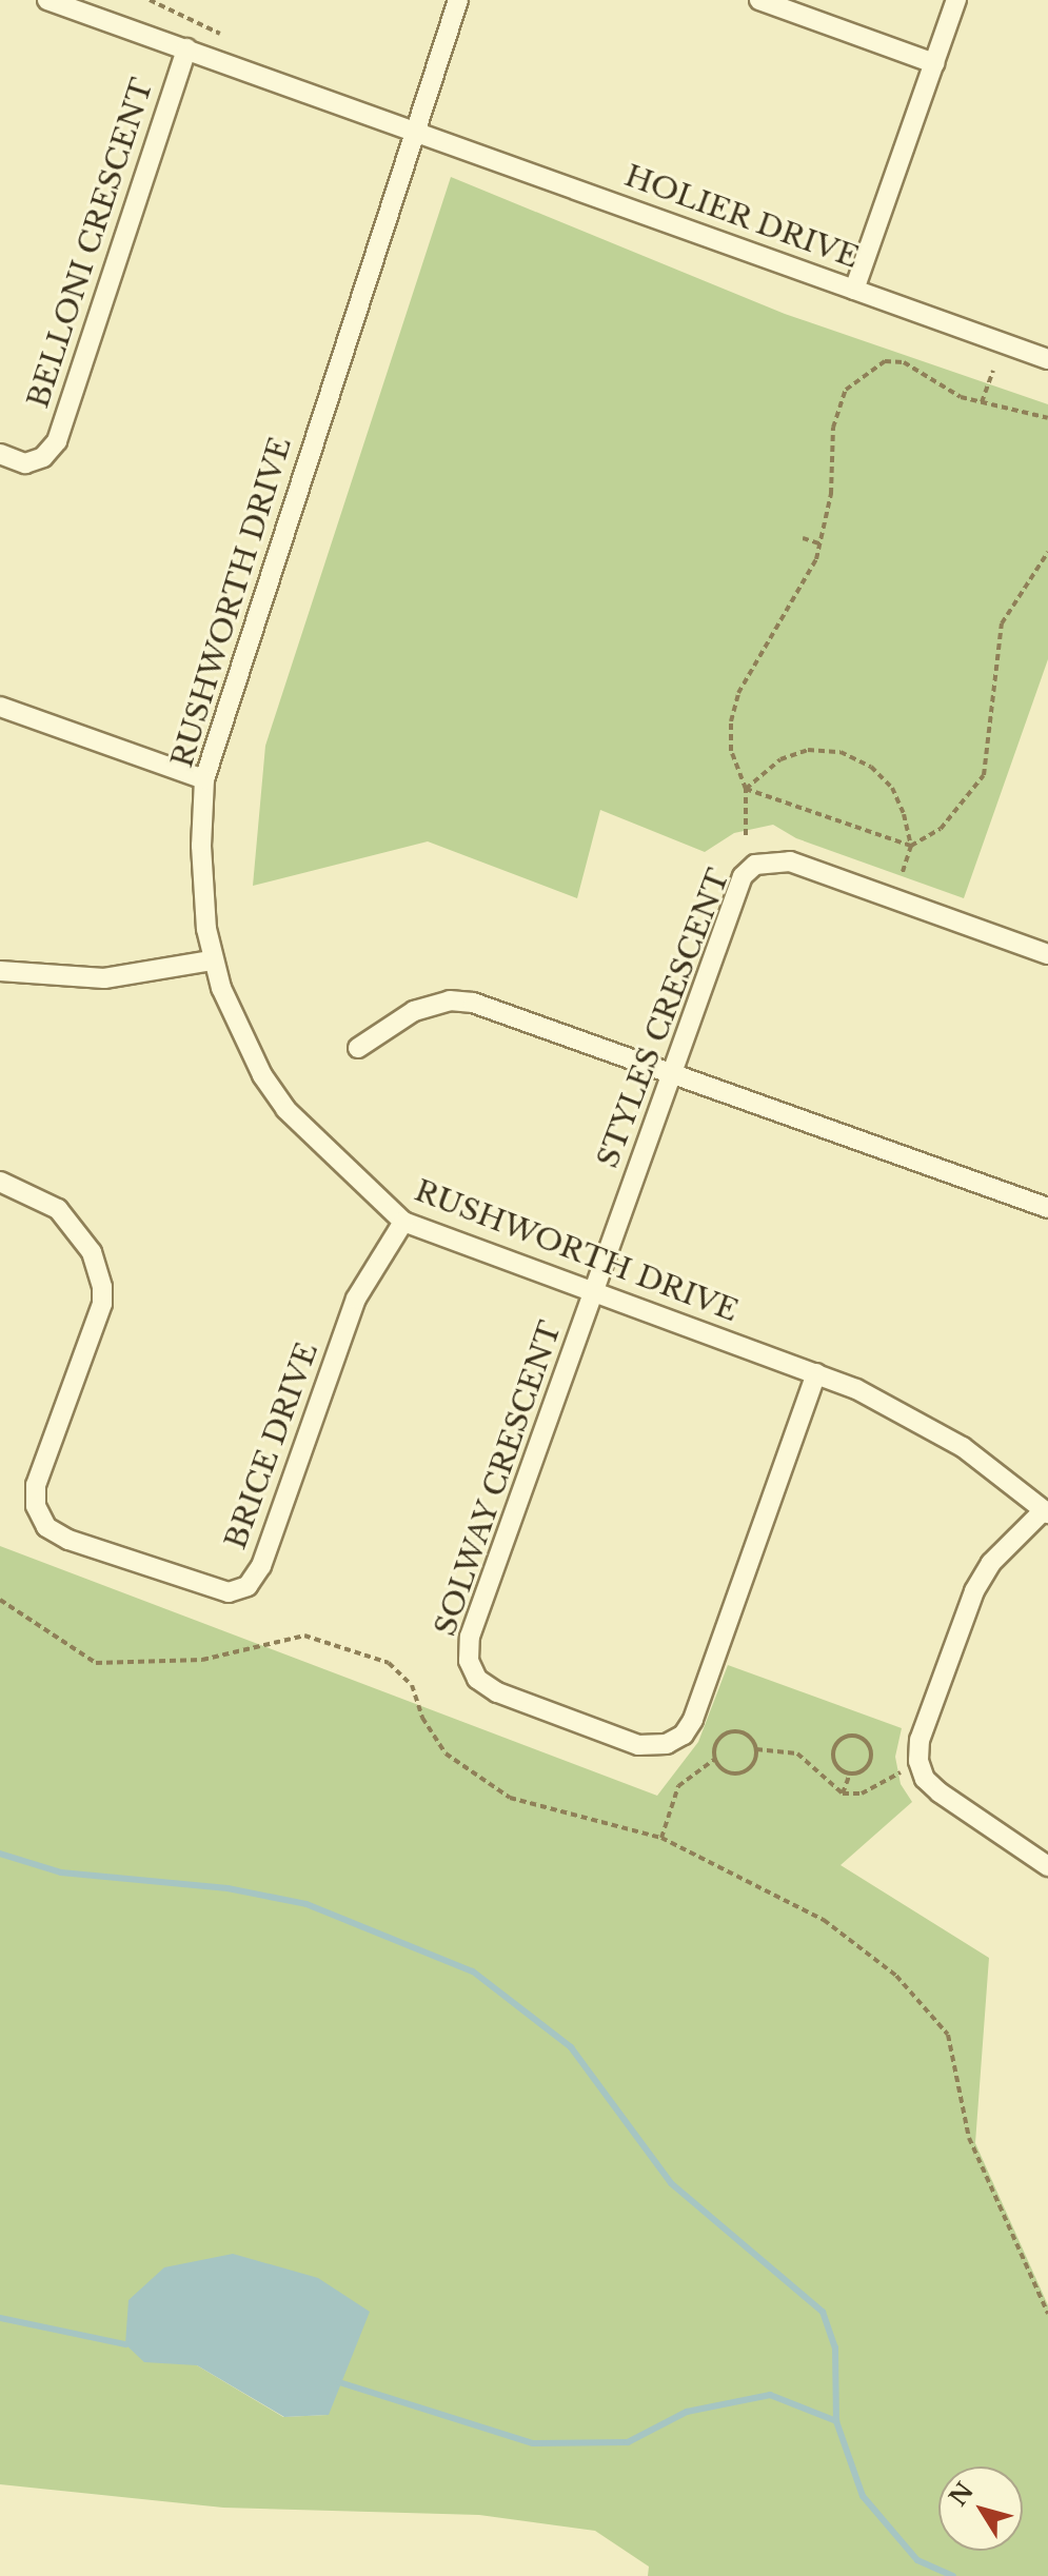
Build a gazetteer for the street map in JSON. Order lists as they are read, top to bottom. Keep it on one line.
{"streets":{"street":["HOLIER DRIVE","BELLONI CRESCENT","RUSHWORTH DRIVE","STYLES CRESCENT","BRICE DRIVE","SOLWAY CRESCENT"]},"crossings":[["HOLIER DRIVE","BELLONI CRESCENT"],["HOLIER DRIVE","RUSHWORTH DRIVE"],["RUSHWORTH DRIVE","STYLES CRESCENT"],["RUSHWORTH DRIVE","BRICE DRIVE"],["RUSHWORTH DRIVE","SOLWAY CRESCENT"],["STYLES CRESCENT","SOLWAY CRESCENT"]],"north":"top left"}
